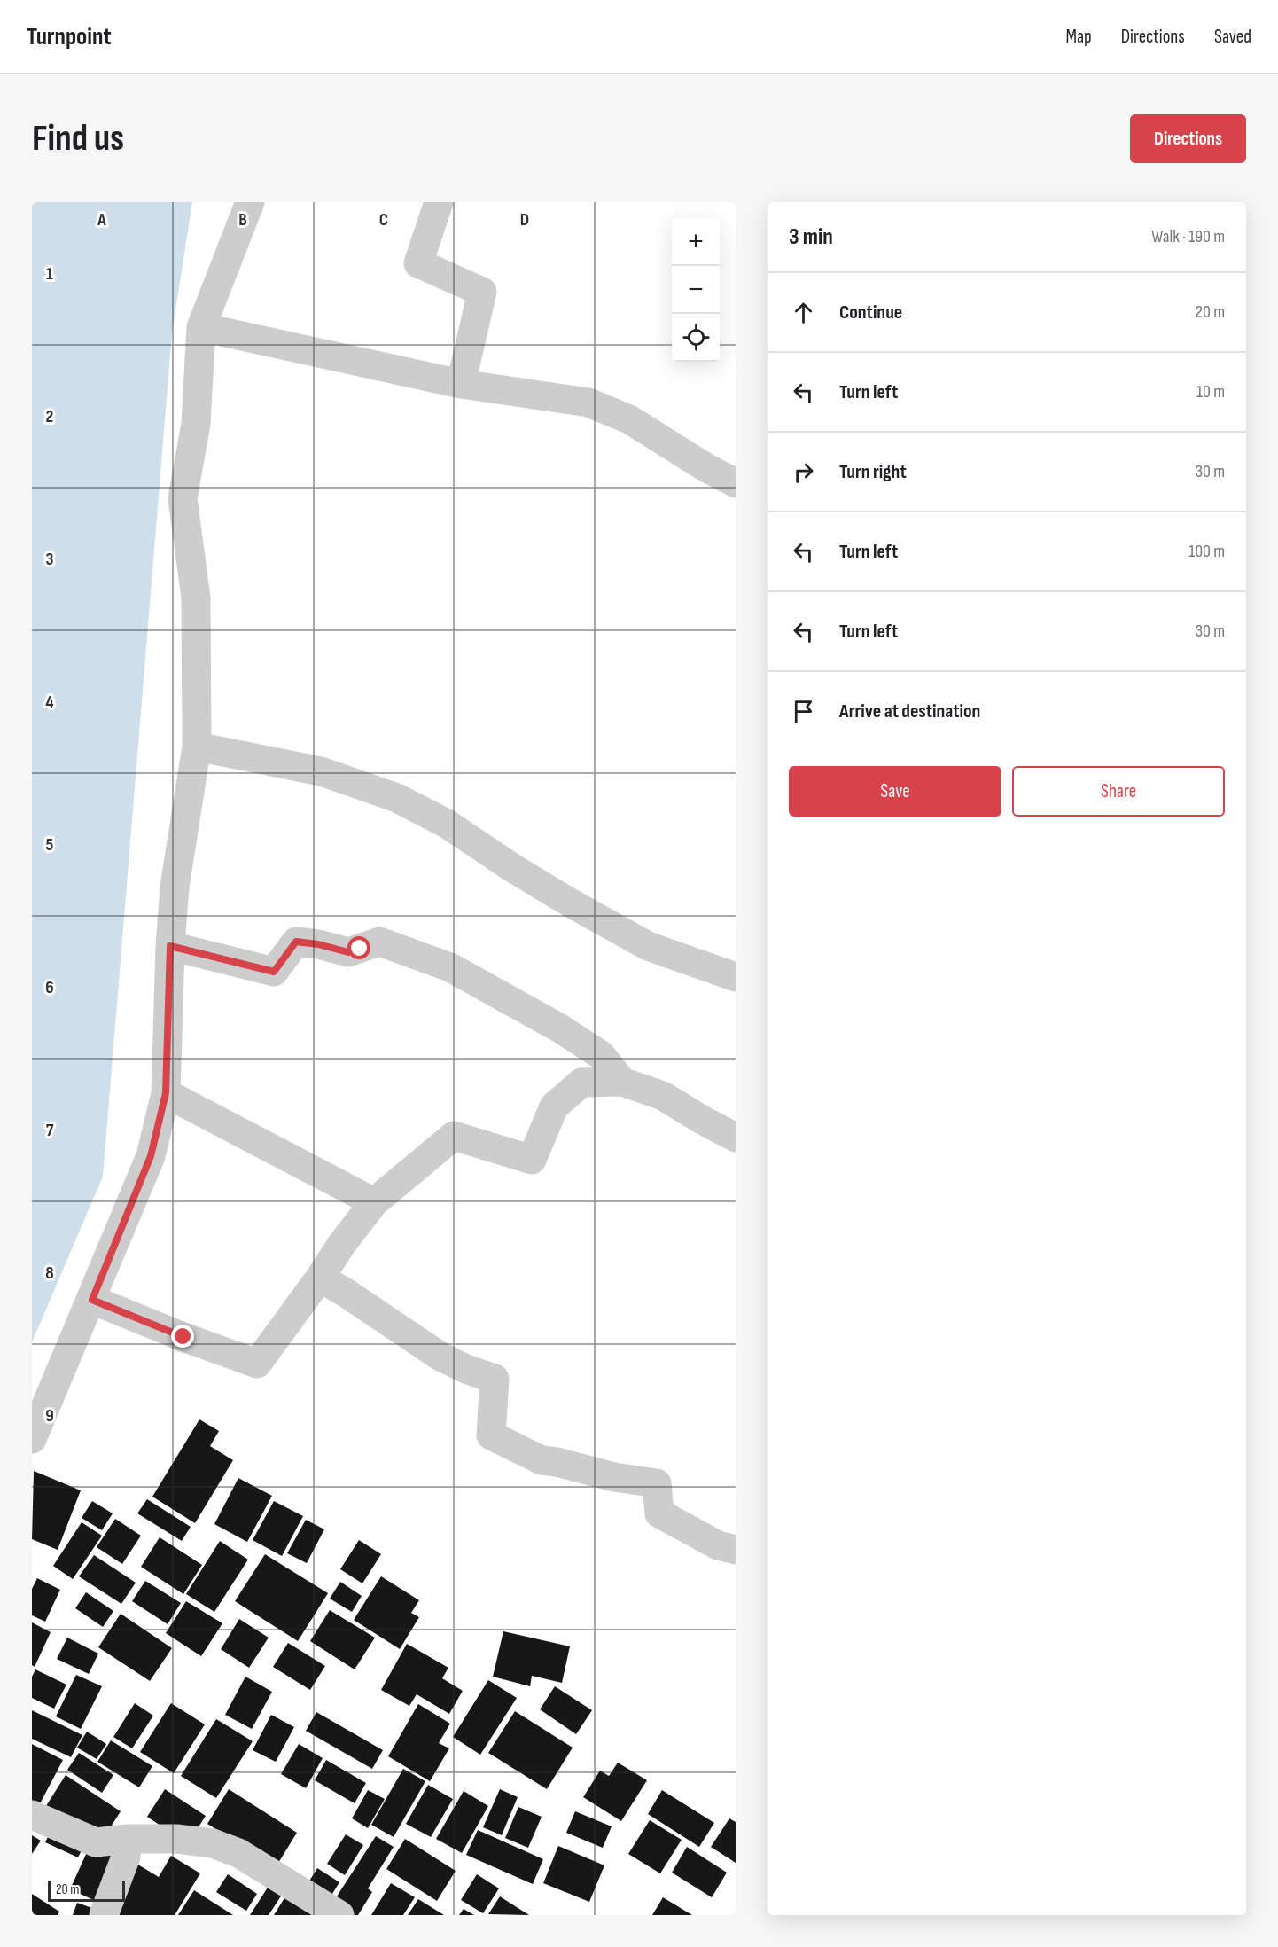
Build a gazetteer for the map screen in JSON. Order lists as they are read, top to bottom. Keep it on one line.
{"scale_bar":"20 m","page":{"header":"Turnpoint","nav":["Map","Directions","Saved"],"buttons":["Directions",["Save","Share"]],"title":"Find us","heading":["3 min","Walk · 190 m"],"map_buttons":["+","−"],"list":[["Continue","20 m"],["Turn left","10 m"],["Turn right","30 m"],["Turn left","100 m"],["Turn left","30 m"],"Arrive at destination"],"scale":"20 m"},"grid":{"columns":["A","B","C","D"],"rows":["1","2","3","4","5","6","7","8","9"]}}
